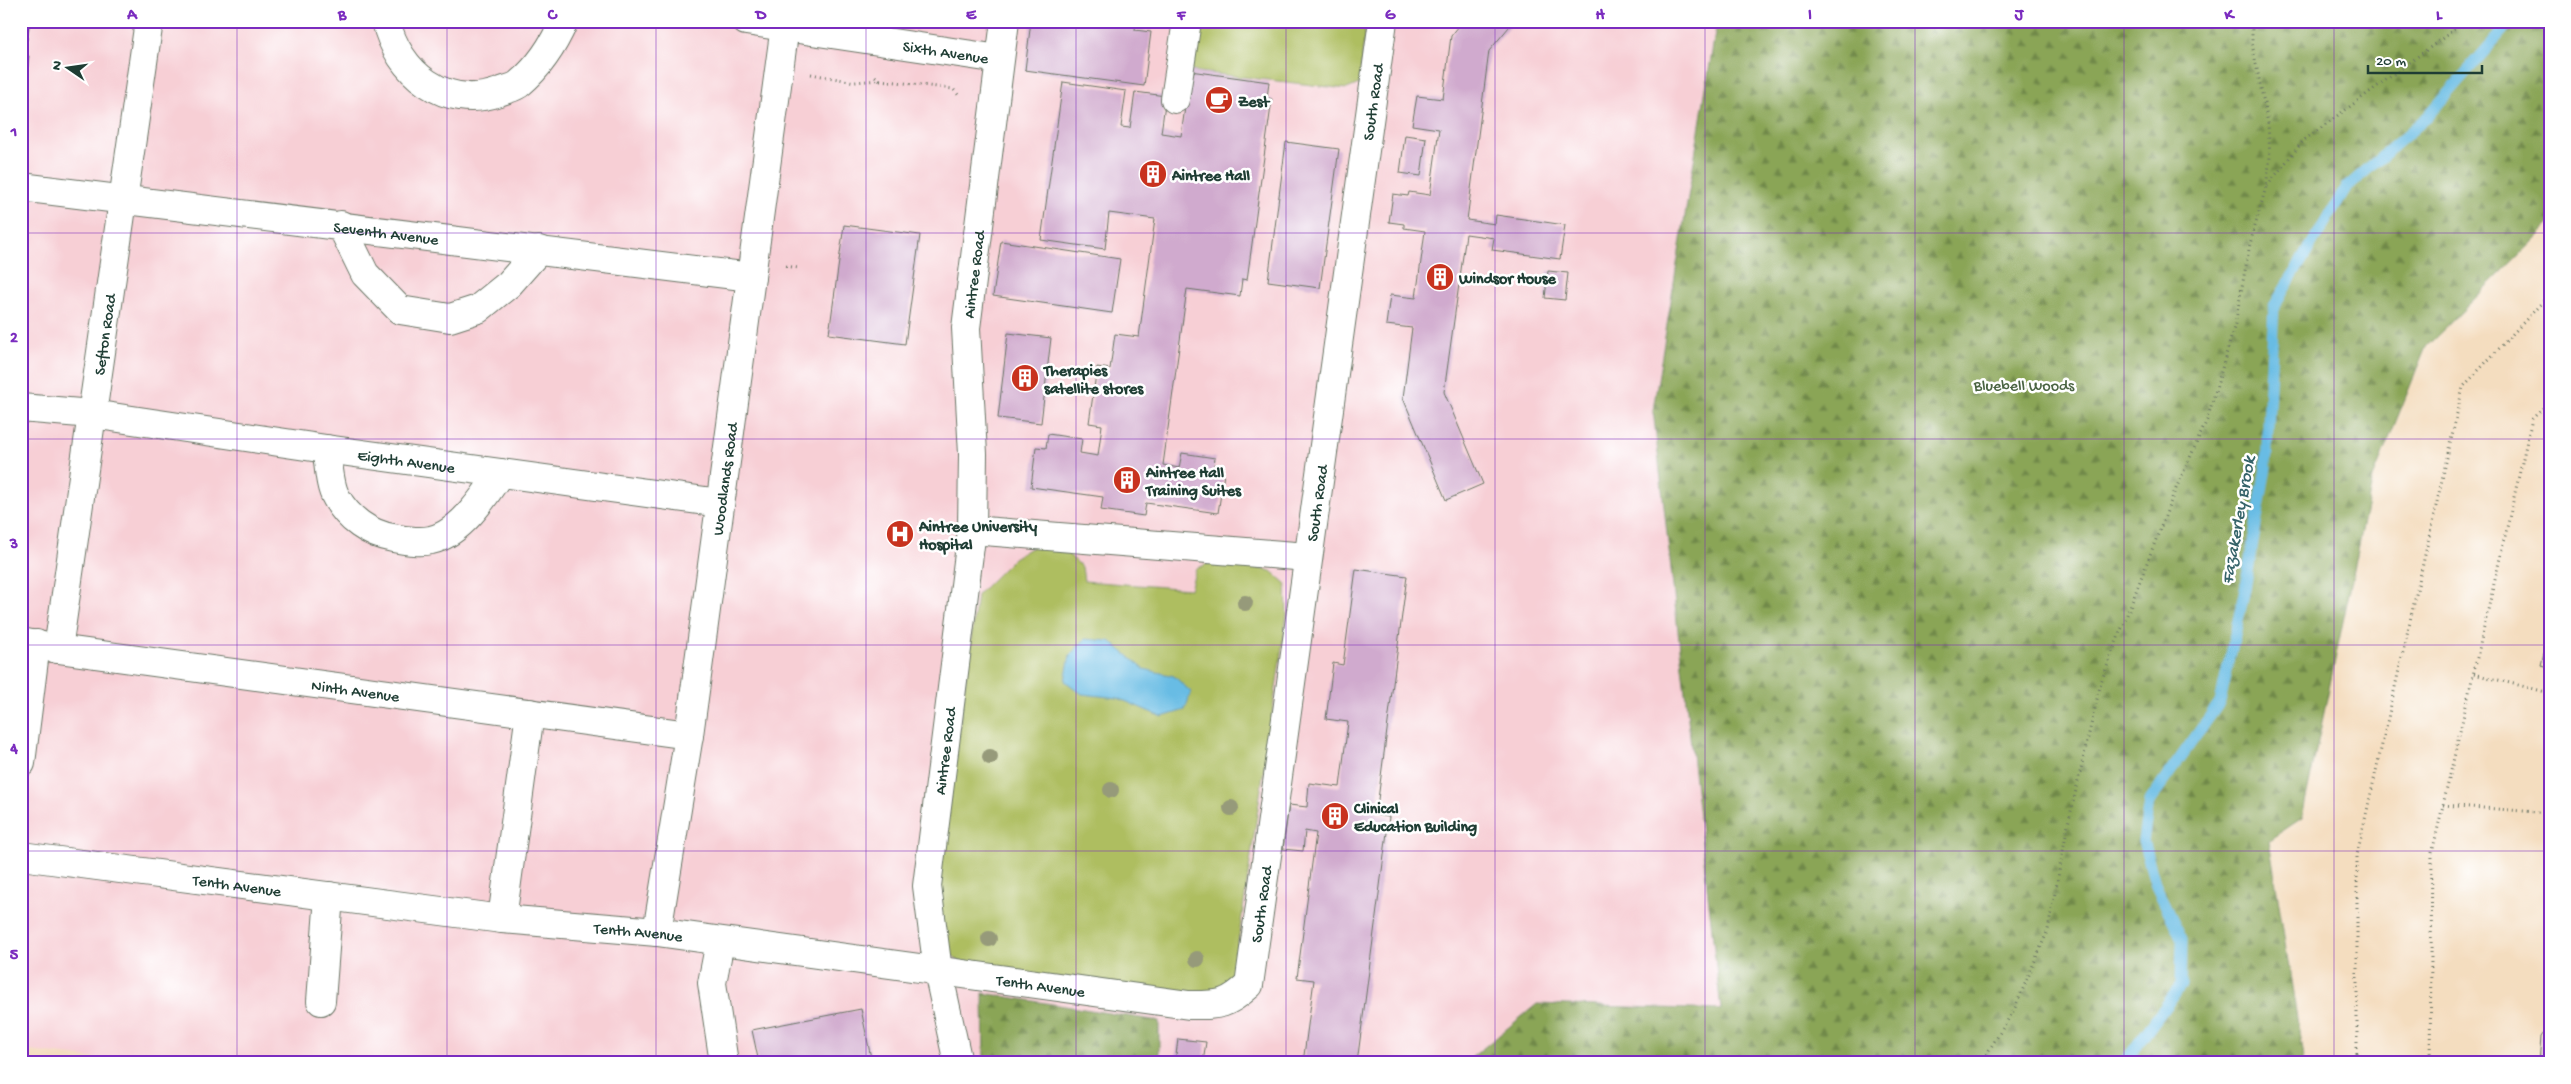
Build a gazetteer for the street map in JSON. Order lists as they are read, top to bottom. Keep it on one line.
{"streets":{"lane":["Sixth Avenue","South Road","Seventh Avenue","Aintree Road","Sefton Road","Eighth Avenue","Woodlands Road","Ninth Avenue","Tenth Avenue"]},"crossings":[["Sixth Avenue","Aintree Road"],["Sixth Avenue","Woodlands Road"],["South Road","Tenth Avenue"],["Seventh Avenue","Sefton Road"],["Seventh Avenue","Woodlands Road"],["Aintree Road","Tenth Avenue"],["Sefton Road","Eighth Avenue"],["Sefton Road","Ninth Avenue"],["Eighth Avenue","Woodlands Road"],["Woodlands Road","Ninth Avenue"],["Woodlands Road","Tenth Avenue"]],"water":["Fazakerley Brook"],"parks":["Bluebell Woods"],"places":{"cafe":["Zest"],"building":["Aintree Hall","Windsor House","Therapies satellite stores","Aintree Hall Training Suites","Clinical Education Building"],"hospital":["Aintree University Hospital"]},"scale_bar":"20 m","north":"left","grid":{"columns":["A","B","C","D","E","F","G","H","I","J","K","L"],"rows":["1","2","3","4","5"]}}
